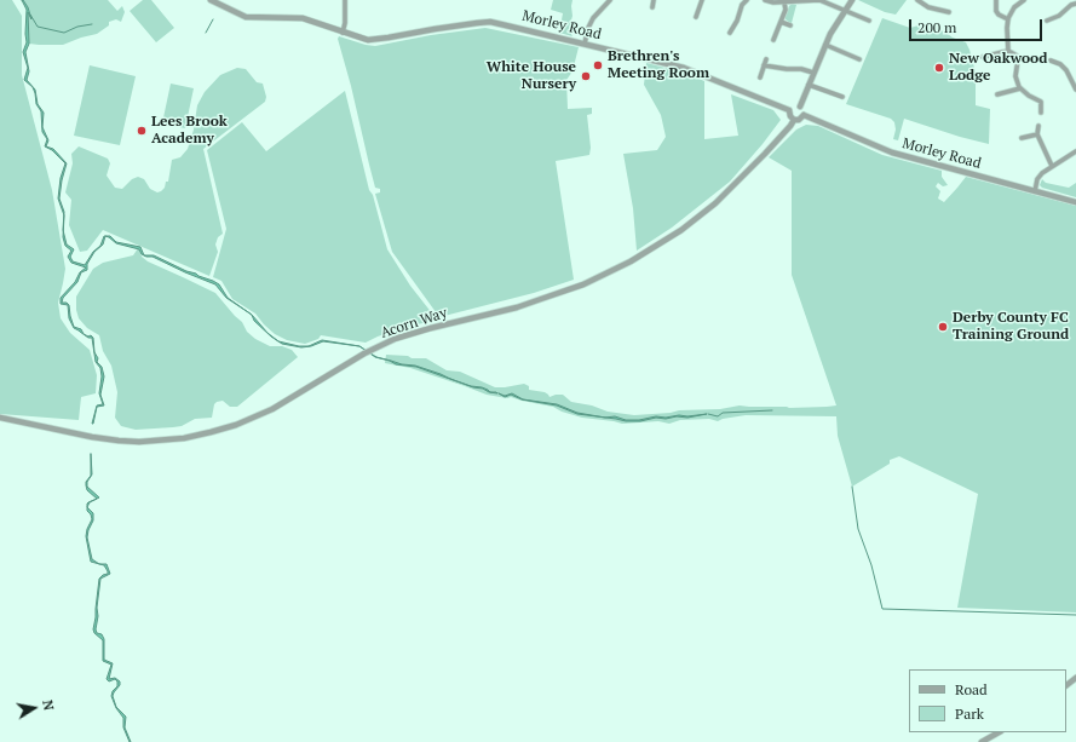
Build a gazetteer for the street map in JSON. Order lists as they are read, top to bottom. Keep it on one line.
{"streets":{"street":["Morley Road","Acorn Way"]},"crossings":[["Morley Road","Acorn Way"]],"places":["Brethren's Meeting Room","New Oakwood Lodge","White House Nursery","Lees Brook Academy","Derby County FC Training Ground"],"legend":["Road","Park"],"scale_bar":"200 m","north":"right"}
